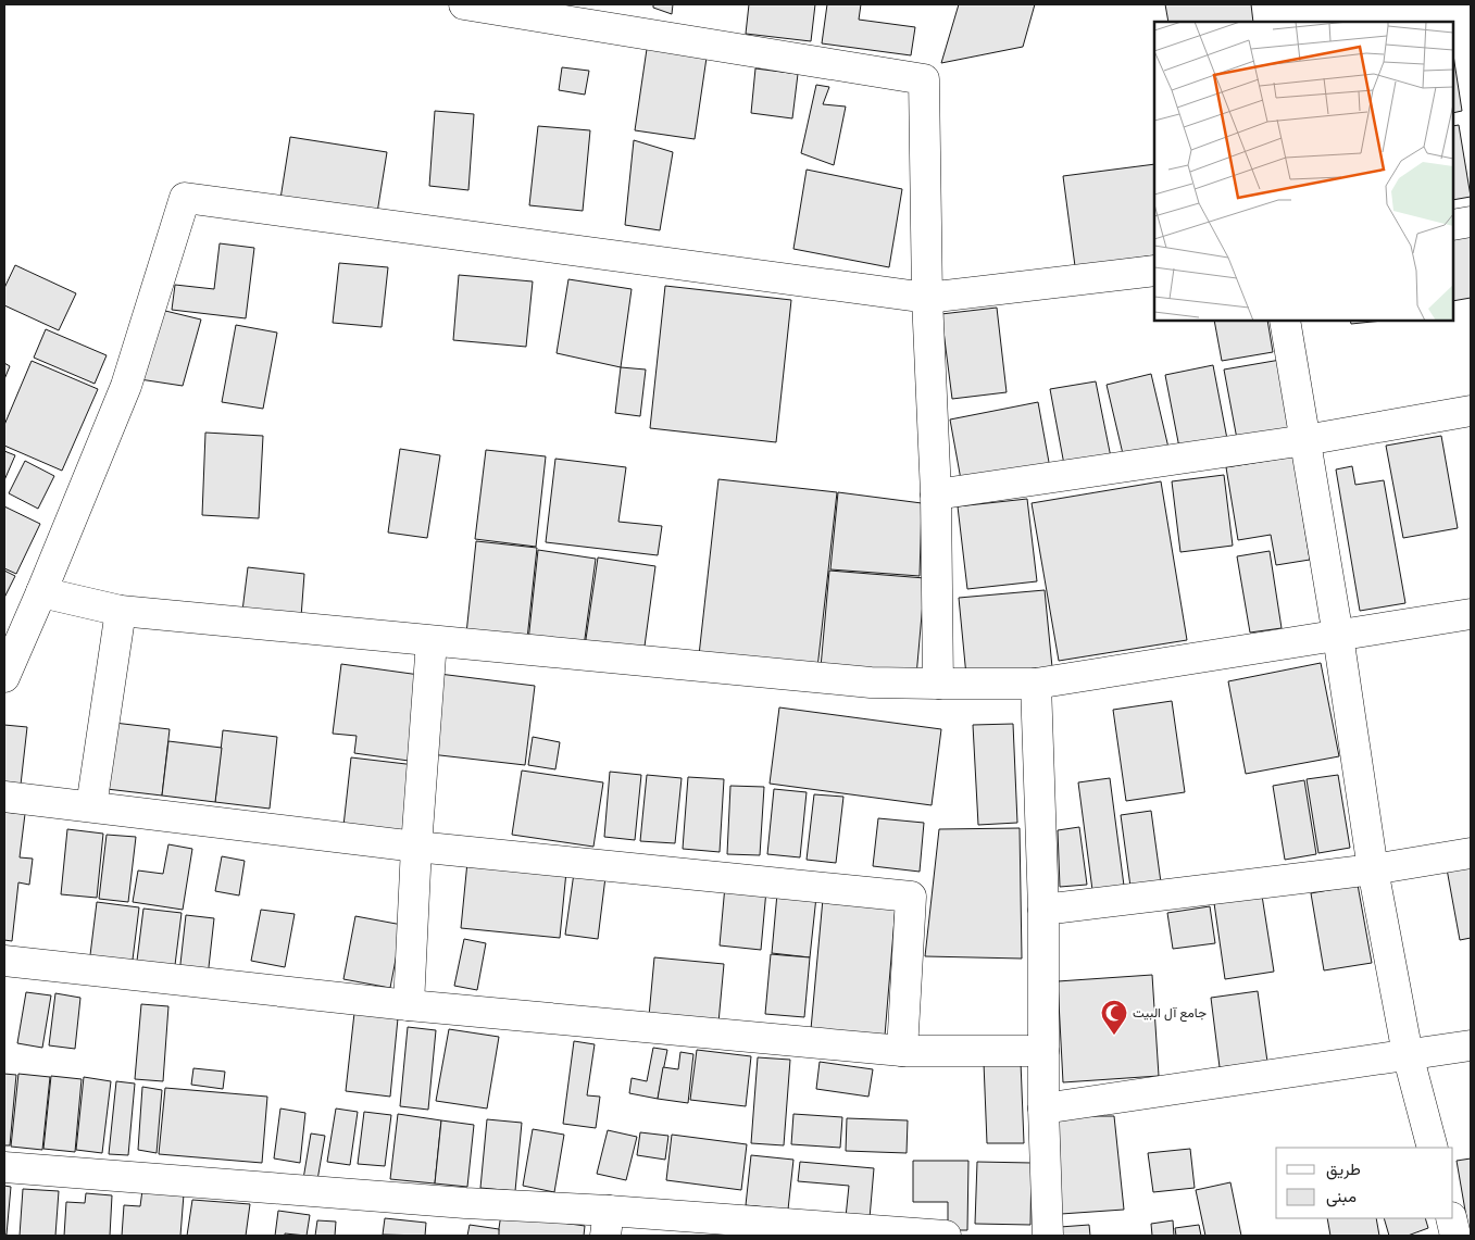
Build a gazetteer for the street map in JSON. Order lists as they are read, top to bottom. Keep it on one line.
{"places":{"mosque":["جامع آل البيت"]},"legend":["طريق","مبنى"]}
